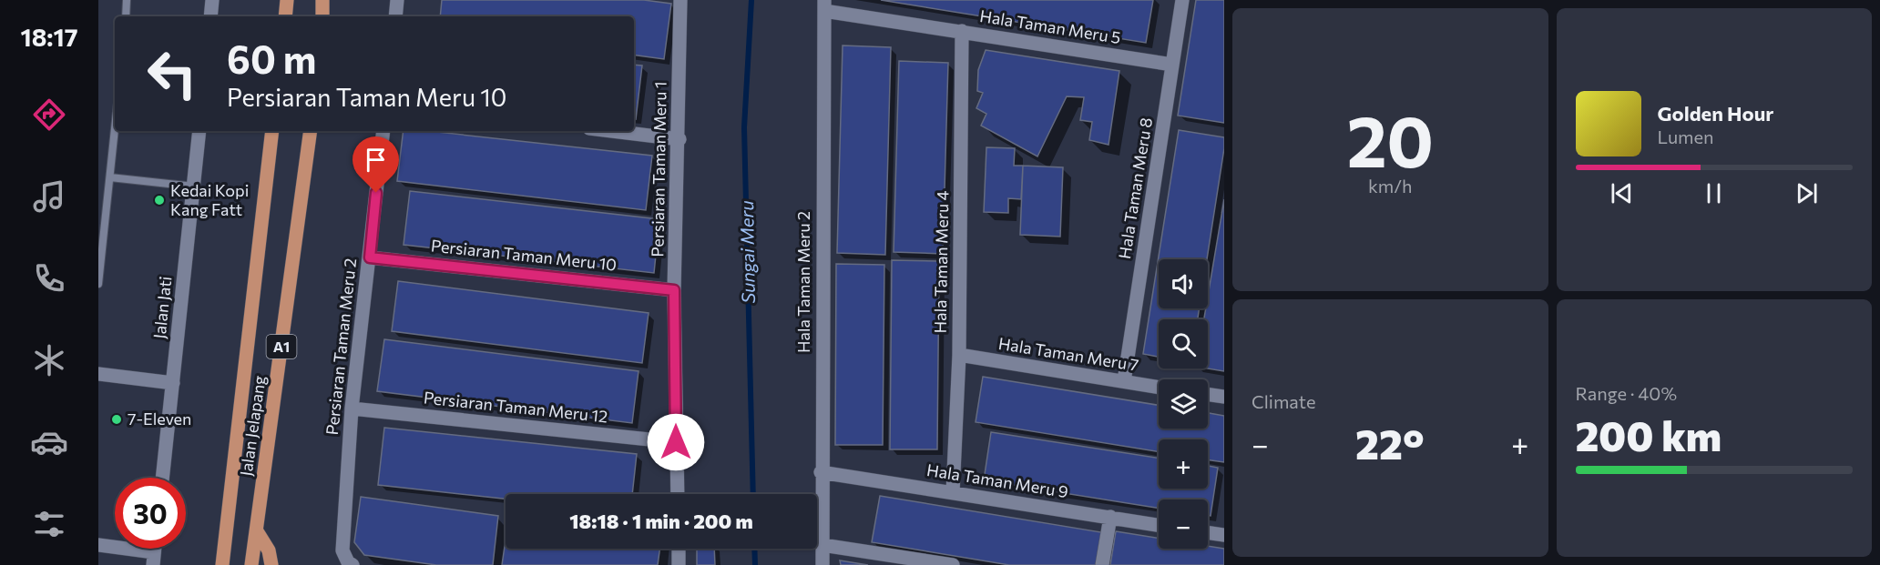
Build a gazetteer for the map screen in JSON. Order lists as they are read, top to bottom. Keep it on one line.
{"streets":{"main road":["A1","Jalan Jelapang"],"street":["Hala Taman Meru 5","Persiaran Taman Meru 1","Hala Taman Meru 8","Persiaran Taman Meru 10","Hala Taman Meru 4","Hala Taman Meru 2","Jalan Jati","Persiaran Taman Meru 2","Hala Taman Meru 7","Persiaran Taman Meru 12","Hala Taman Meru 9"]},"crossings":[["Hala Taman Meru 5","Hala Taman Meru 8"],["Hala Taman Meru 5","Hala Taman Meru 4"],["Hala Taman Meru 5","Hala Taman Meru 2"],["Persiaran Taman Meru 1","Persiaran Taman Meru 10"],["Persiaran Taman Meru 1","Persiaran Taman Meru 12"],["Hala Taman Meru 8","Hala Taman Meru 7"],["Persiaran Taman Meru 10","Persiaran Taman Meru 2"],["Hala Taman Meru 4","Hala Taman Meru 7"],["Hala Taman Meru 4","Hala Taman Meru 9"],["Hala Taman Meru 2","Hala Taman Meru 9"],["Persiaran Taman Meru 2","Persiaran Taman Meru 12"]],"water":["Sungai Meru"],"places":["Kedai Kopi Kang Fatt","7-Eleven"],"page":{"tabs":"18:17","tile":[["20","km/h"],"Climate",["Range · 40%","200 km"]],"turn":["60 m","Persiaran Taman Meru 10"],"song":["Golden Hour","Lumen"],"map_buttons":["+","−"],"heat":["−","22°","+"],"limit":"30","trip":"18:18 · 1 min · 200 m"}}
